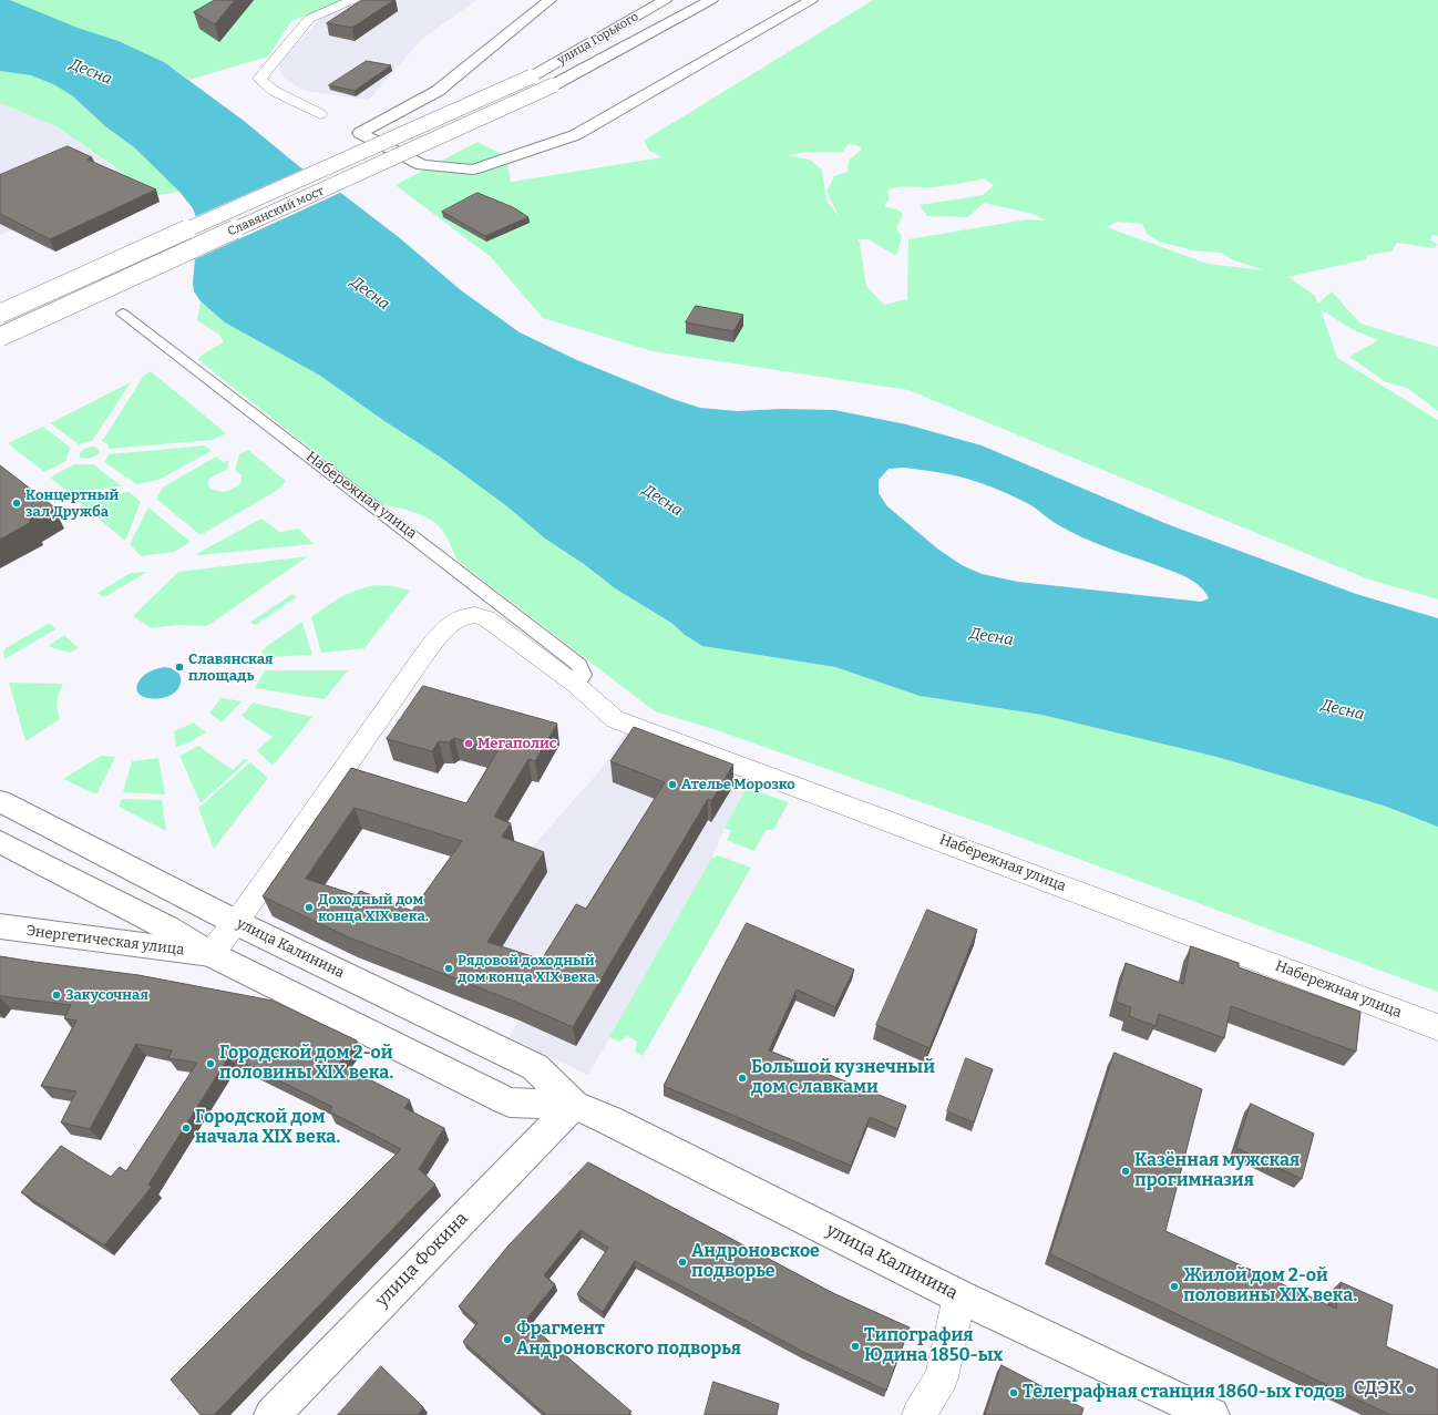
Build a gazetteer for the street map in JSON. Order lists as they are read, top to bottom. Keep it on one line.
{"streets":{"main road":["улица Горького","Славянский мост","Энергетическая улица","улица Калинина","улица Фокина"],"street":["Набережная улица"]},"crossings":[["улица Горького","Славянский мост"],["Набережная улица","улица Калинина"],["Энергетическая улица","улица Калинина"],["улица Калинина","улица Фокина"]],"water":["Десна"],"places":["Концертный зал Дружба","Славянская площадь","Мегаполис","Ателье Морозко","Доходный дом конца XIX века.","Рядовой доходный дом конца XIX века.","Закусочная","Городской дом 2-ой половины XIX века.","Большой кузнечный дом с лавками","Городской дом начала XIX века.","Казённая мужская прогимназия","Андроновское подворье","Жилой дом 2-ой половины XIX века.","Фрагмент Андроновского подворья","Типография Юдина 1850-ых","СДЭК","Телеграфная станция 1860-ых годов"]}
